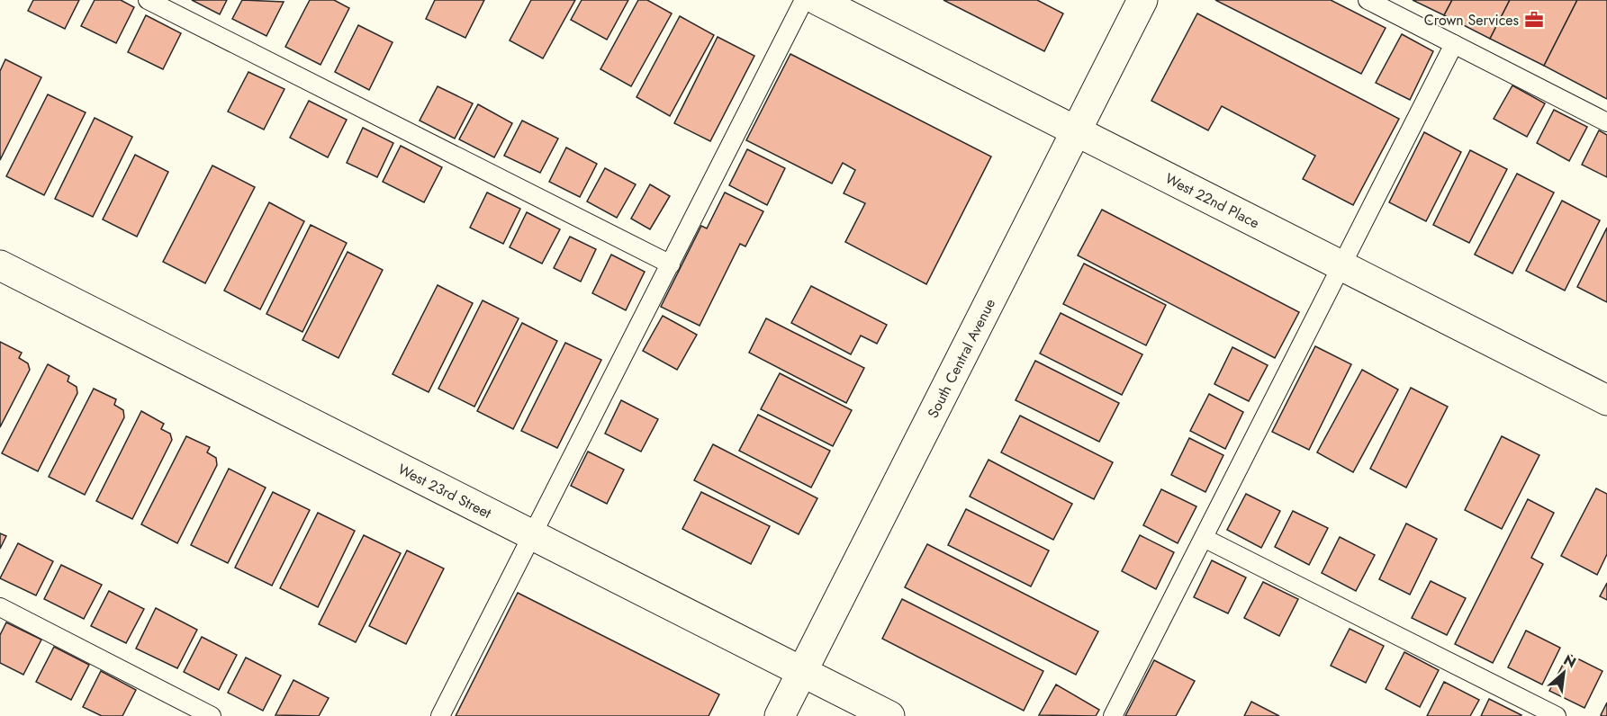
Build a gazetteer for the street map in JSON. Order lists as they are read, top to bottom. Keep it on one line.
{"streets":{"street":["West 22nd Place","South Central Avenue","West 23rd Street"]},"crossings":[["West 22nd Place","South Central Avenue"],["South Central Avenue","West 23rd Street"]],"places":{"office":["Crown Services"]},"north":"top right"}
